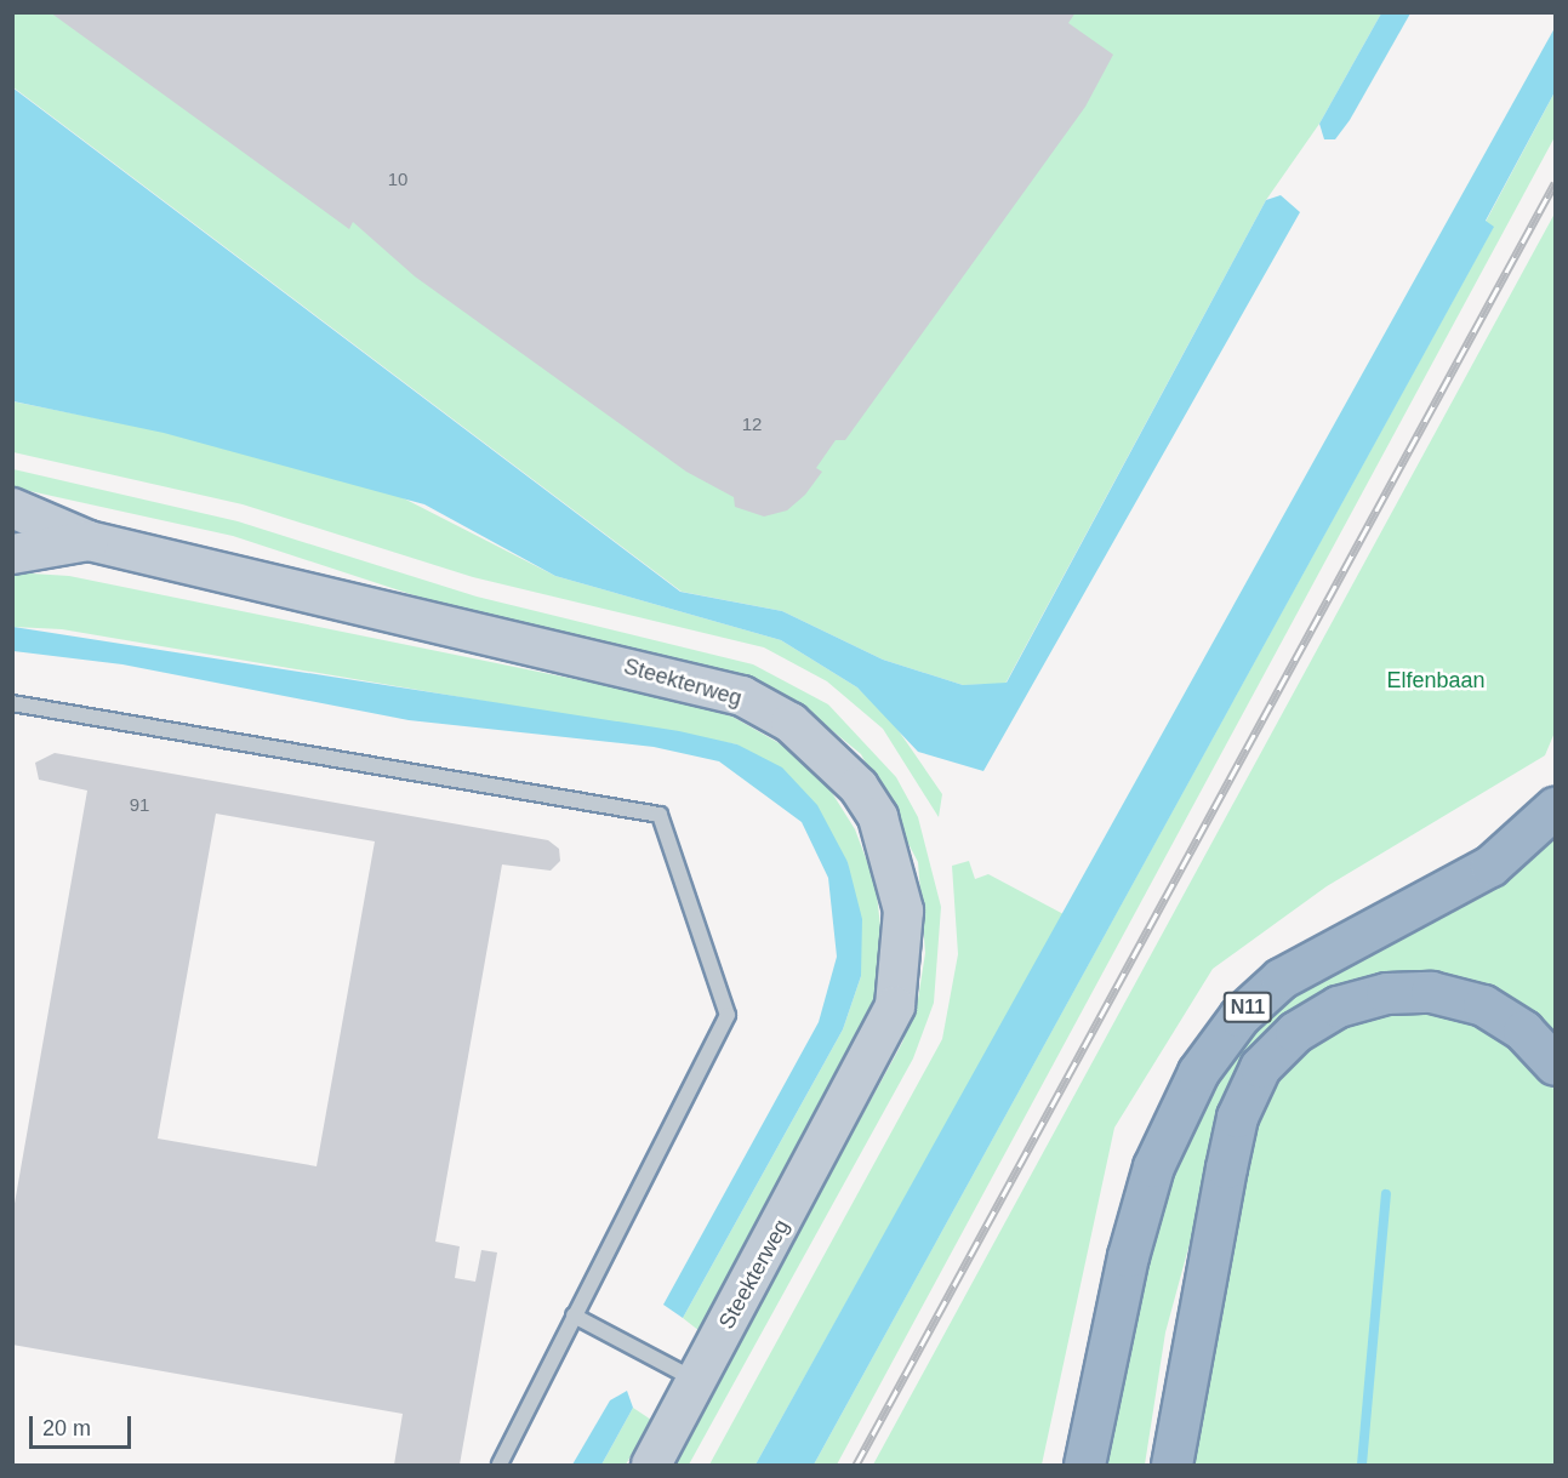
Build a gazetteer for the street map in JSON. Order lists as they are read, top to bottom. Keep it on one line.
{"streets":{"highway":["N11"],"main road":["Steekterweg"]},"parks":["Elfenbaan"],"house_numbers":["10","12","91"],"scale_bar":"20 m"}
